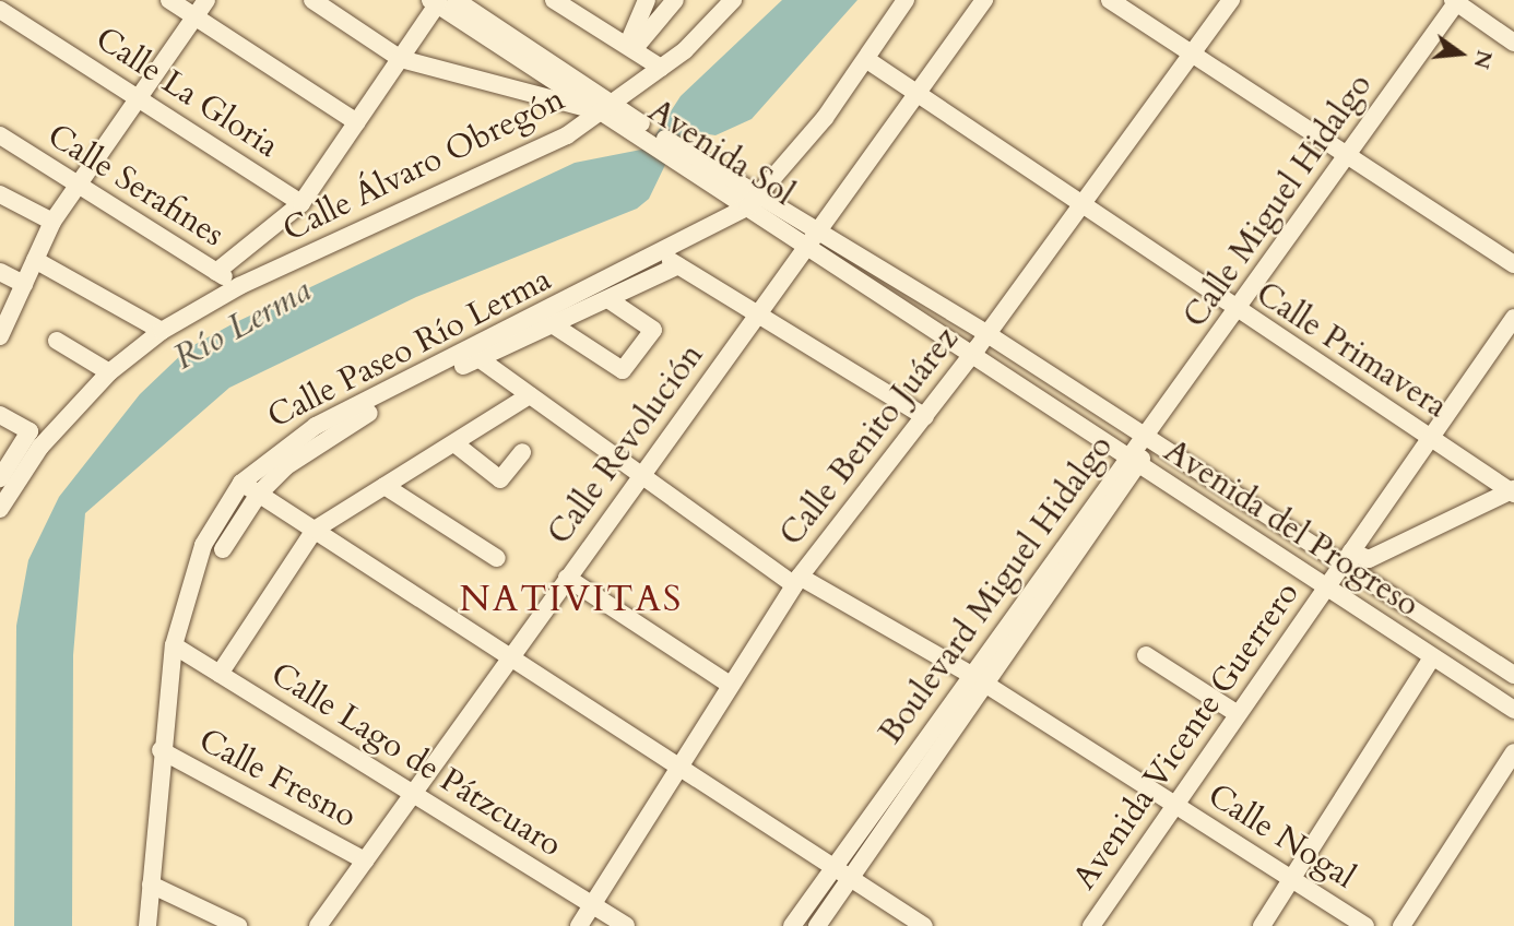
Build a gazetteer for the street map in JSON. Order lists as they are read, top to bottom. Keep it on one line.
{"streets":{"street":["Calle La Gloria","Avenida Sol","Calle Álvaro Obregón","Calle Serafines","Calle Miguel Hidalgo","Calle Paseo Río Lerma","Calle Primavera","Calle Benito Juárez","Calle Revolución","Avenida del Progreso","Boulevard Miguel Hidalgo","Avenida Vicente Guerrero","Calle Lago de Pátzcuaro","Calle Fresno","Calle Nogal"]},"crossings":[["Avenida Sol","Calle Álvaro Obregón"],["Avenida Sol","Calle Paseo Río Lerma"],["Avenida Sol","Calle Revolución"],["Avenida Sol","Avenida del Progreso"],["Calle Álvaro Obregón","Calle Serafines"],["Calle Miguel Hidalgo","Calle Primavera"],["Calle Miguel Hidalgo","Avenida del Progreso"],["Calle Miguel Hidalgo","Boulevard Miguel Hidalgo"],["Calle Paseo Río Lerma","Calle Primavera"],["Calle Paseo Río Lerma","Calle Lago de Pátzcuaro"],["Calle Paseo Río Lerma","Calle Fresno"],["Calle Primavera","Calle Benito Juárez"],["Calle Primavera","Calle Revolución"],["Calle Primavera","Avenida Vicente Guerrero"],["Calle Benito Juárez","Avenida del Progreso"],["Calle Benito Juárez","Calle Lago de Pátzcuaro"],["Calle Benito Juárez","Calle Nogal"],["Calle Revolución","Avenida del Progreso"],["Calle Revolución","Calle Lago de Pátzcuaro"],["Calle Revolución","Calle Fresno"],["Calle Revolución","Calle Nogal"],["Avenida del Progreso","Boulevard Miguel Hidalgo"],["Avenida del Progreso","Avenida Vicente Guerrero"],["Boulevard Miguel Hidalgo","Calle Nogal"],["Avenida Vicente Guerrero","Calle Nogal"]],"districts":["NATIVITAS"],"water":["Río Lerma"],"north":"right"}
